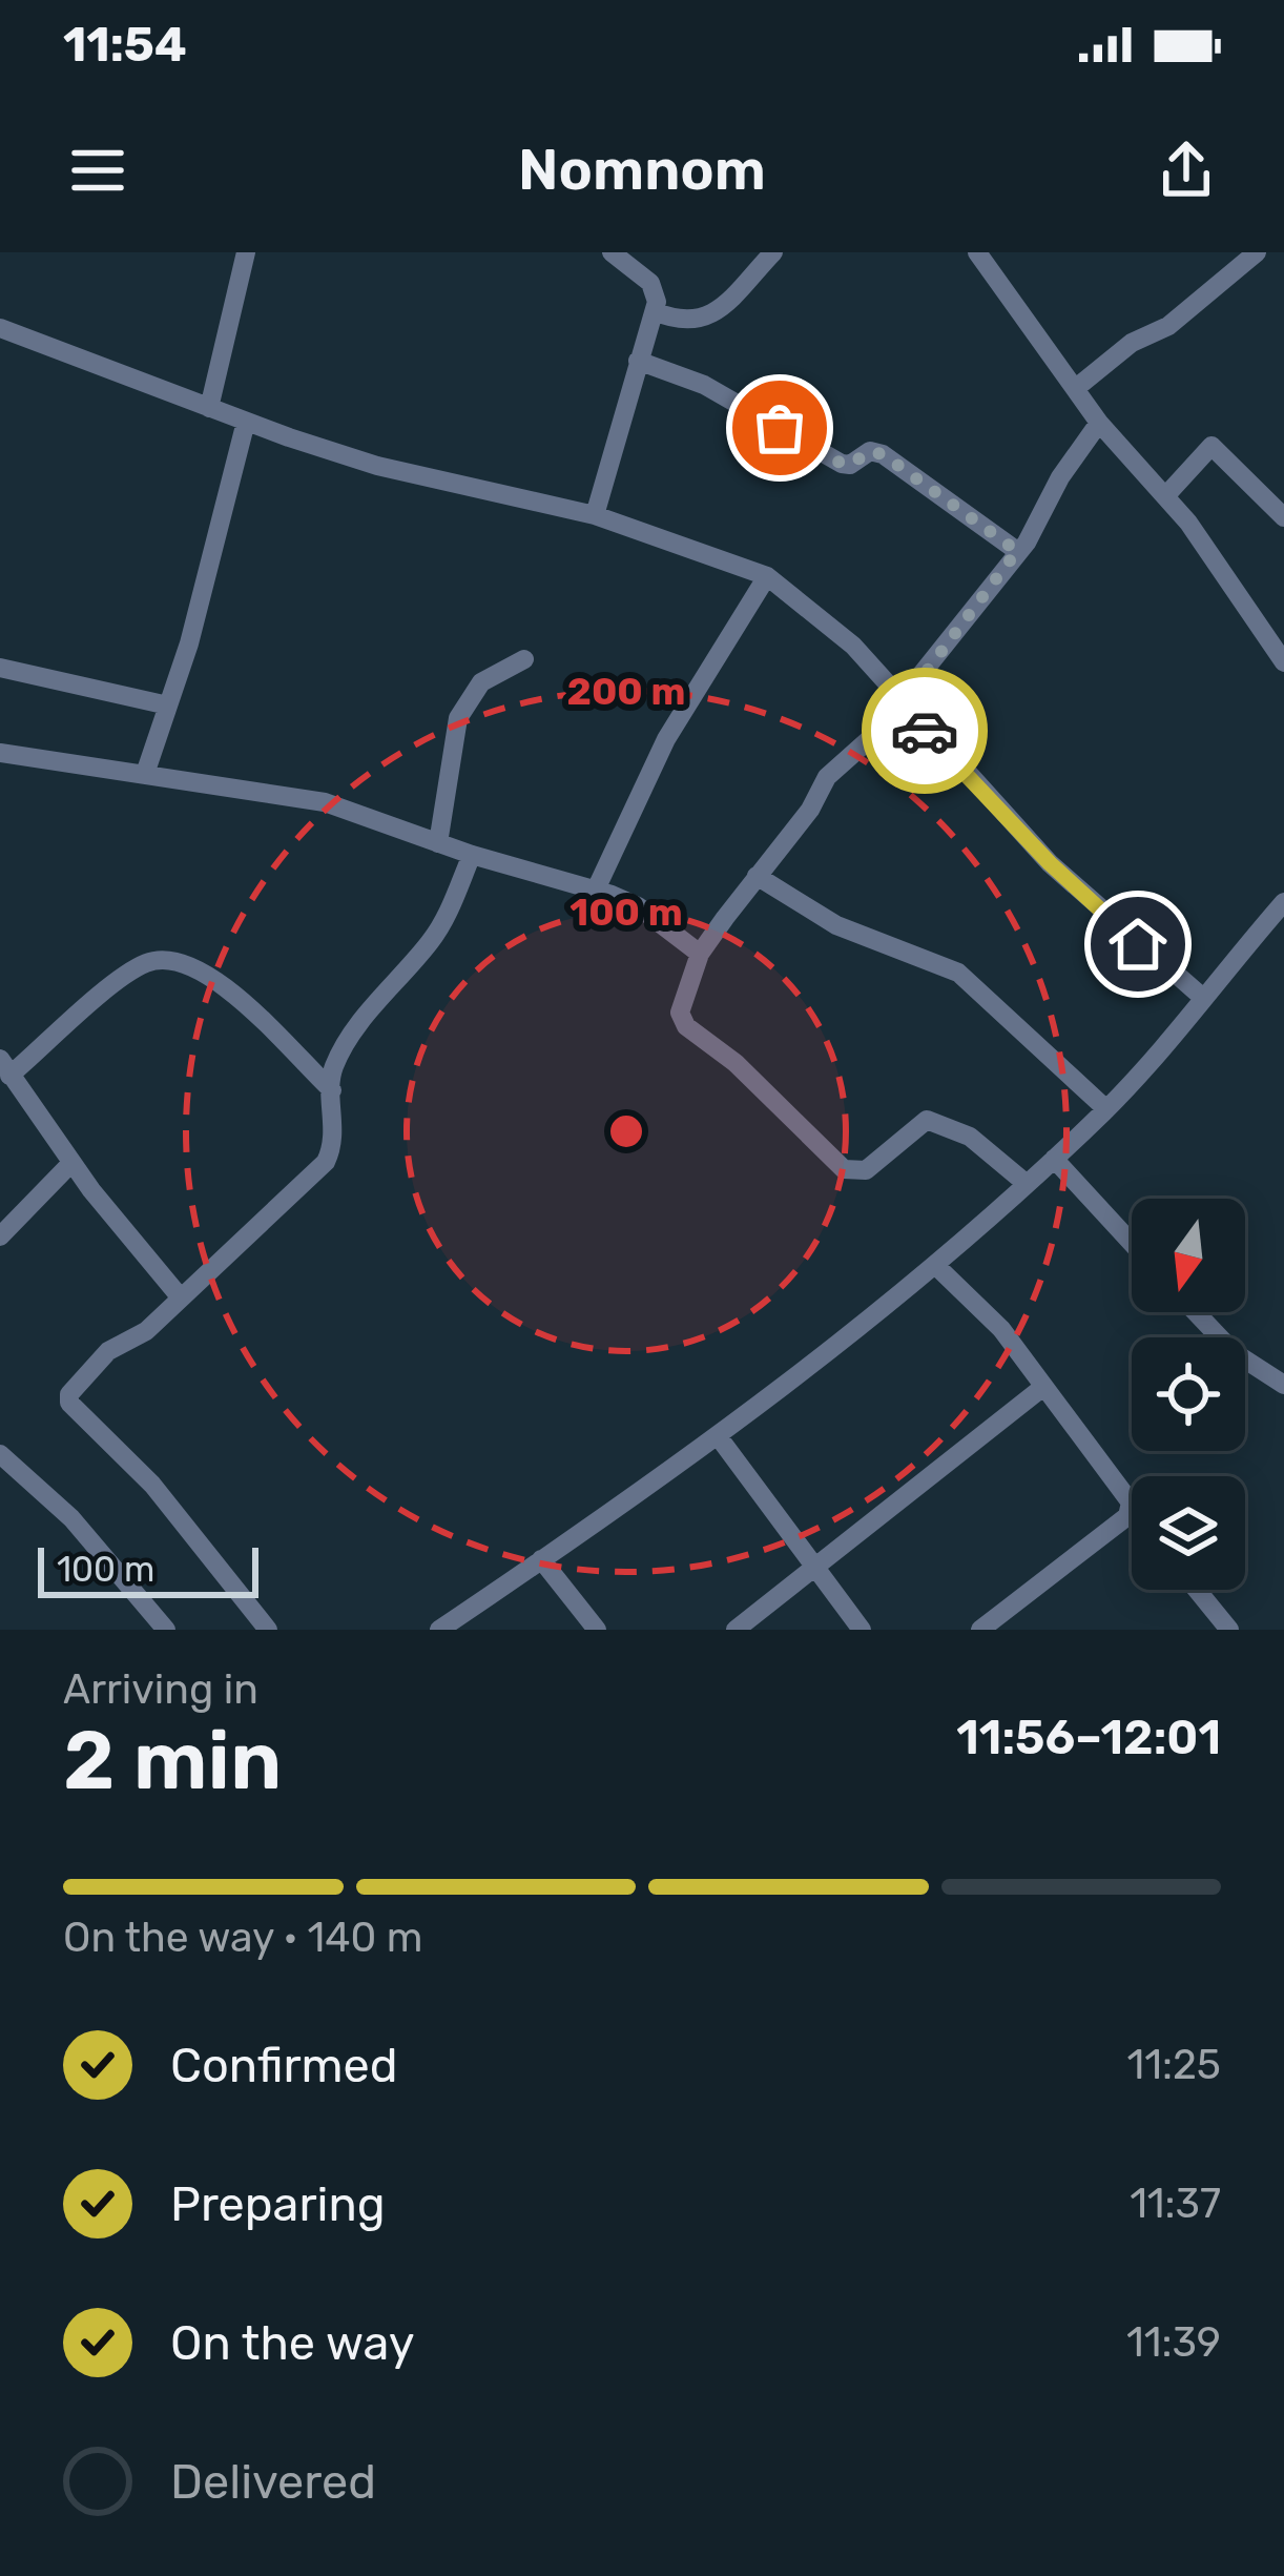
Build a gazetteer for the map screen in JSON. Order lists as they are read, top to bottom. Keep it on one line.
{"scale_bar":"100 m","north":"bottom","page":{"status":"11:54","header":"Nomnom","scale":"100 m","heading":["2 min","Arriving in","11:56–12:01"],"bar":"On the way · 140 m","list":[["Confirmed","11:25"],["Preparing","11:37"],["On the way","11:39"],"Delivered"]},"rings":["200 m","100 m"]}
